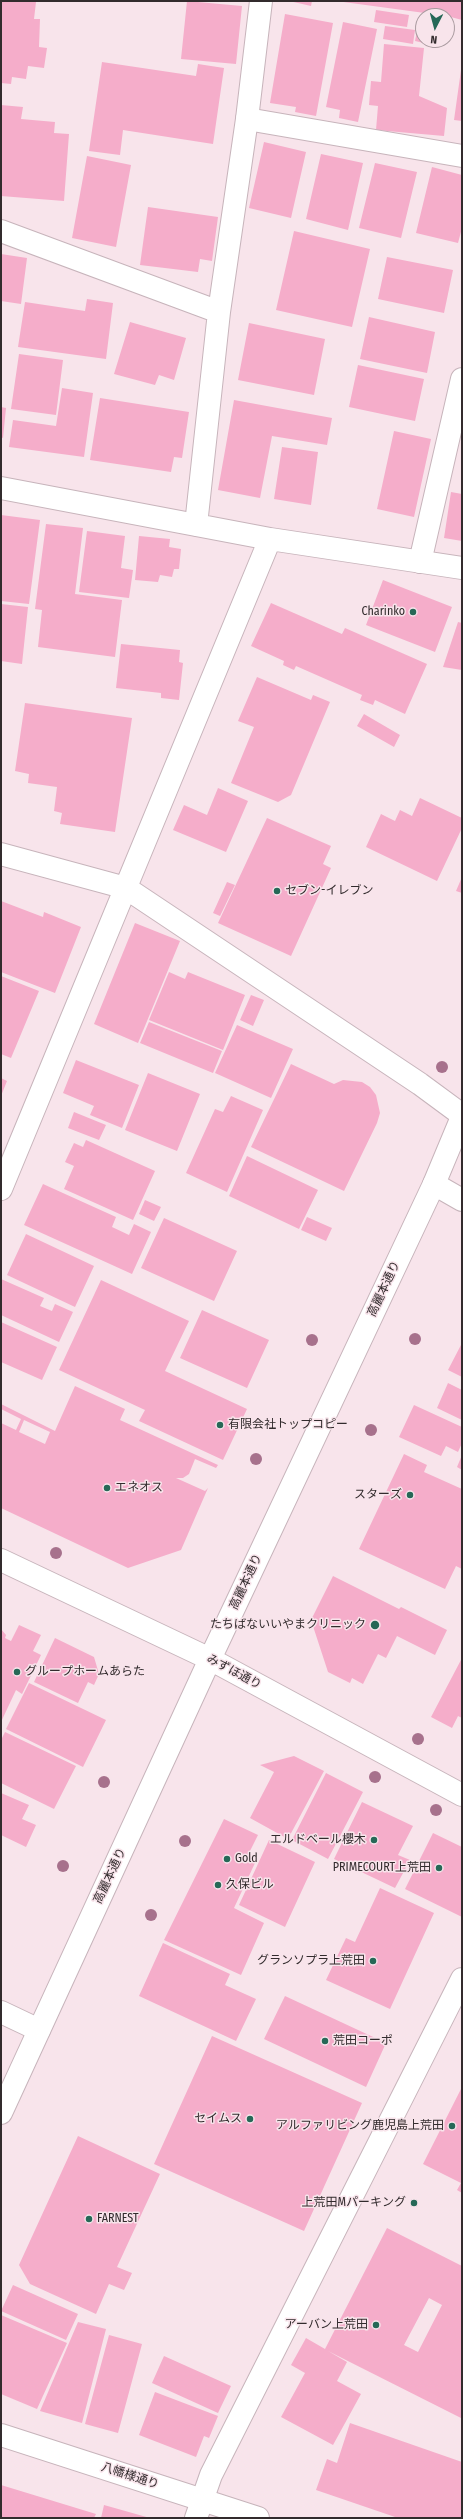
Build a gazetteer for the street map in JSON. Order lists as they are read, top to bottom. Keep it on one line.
{"streets":{"street":["高麗本通り","みずほ通り","八幡様通り"]},"crossings":[["高麗本通り","みずほ通り"]],"places":["Charinko","セブン-イレブン","有限会社トップコピー","エネオス","スターズ","たちばないいやまクリニック","グループホームあらた","エルドベール櫻木","Gold","PRIMECOURT上荒田","久保ビル","グランソプラ上荒田","荒田コーポ","セイムス","アルファリビング鹿児島上荒田","上荒田Mパーキング","FARNEST","アーバン上荒田"],"north":"bottom"}
